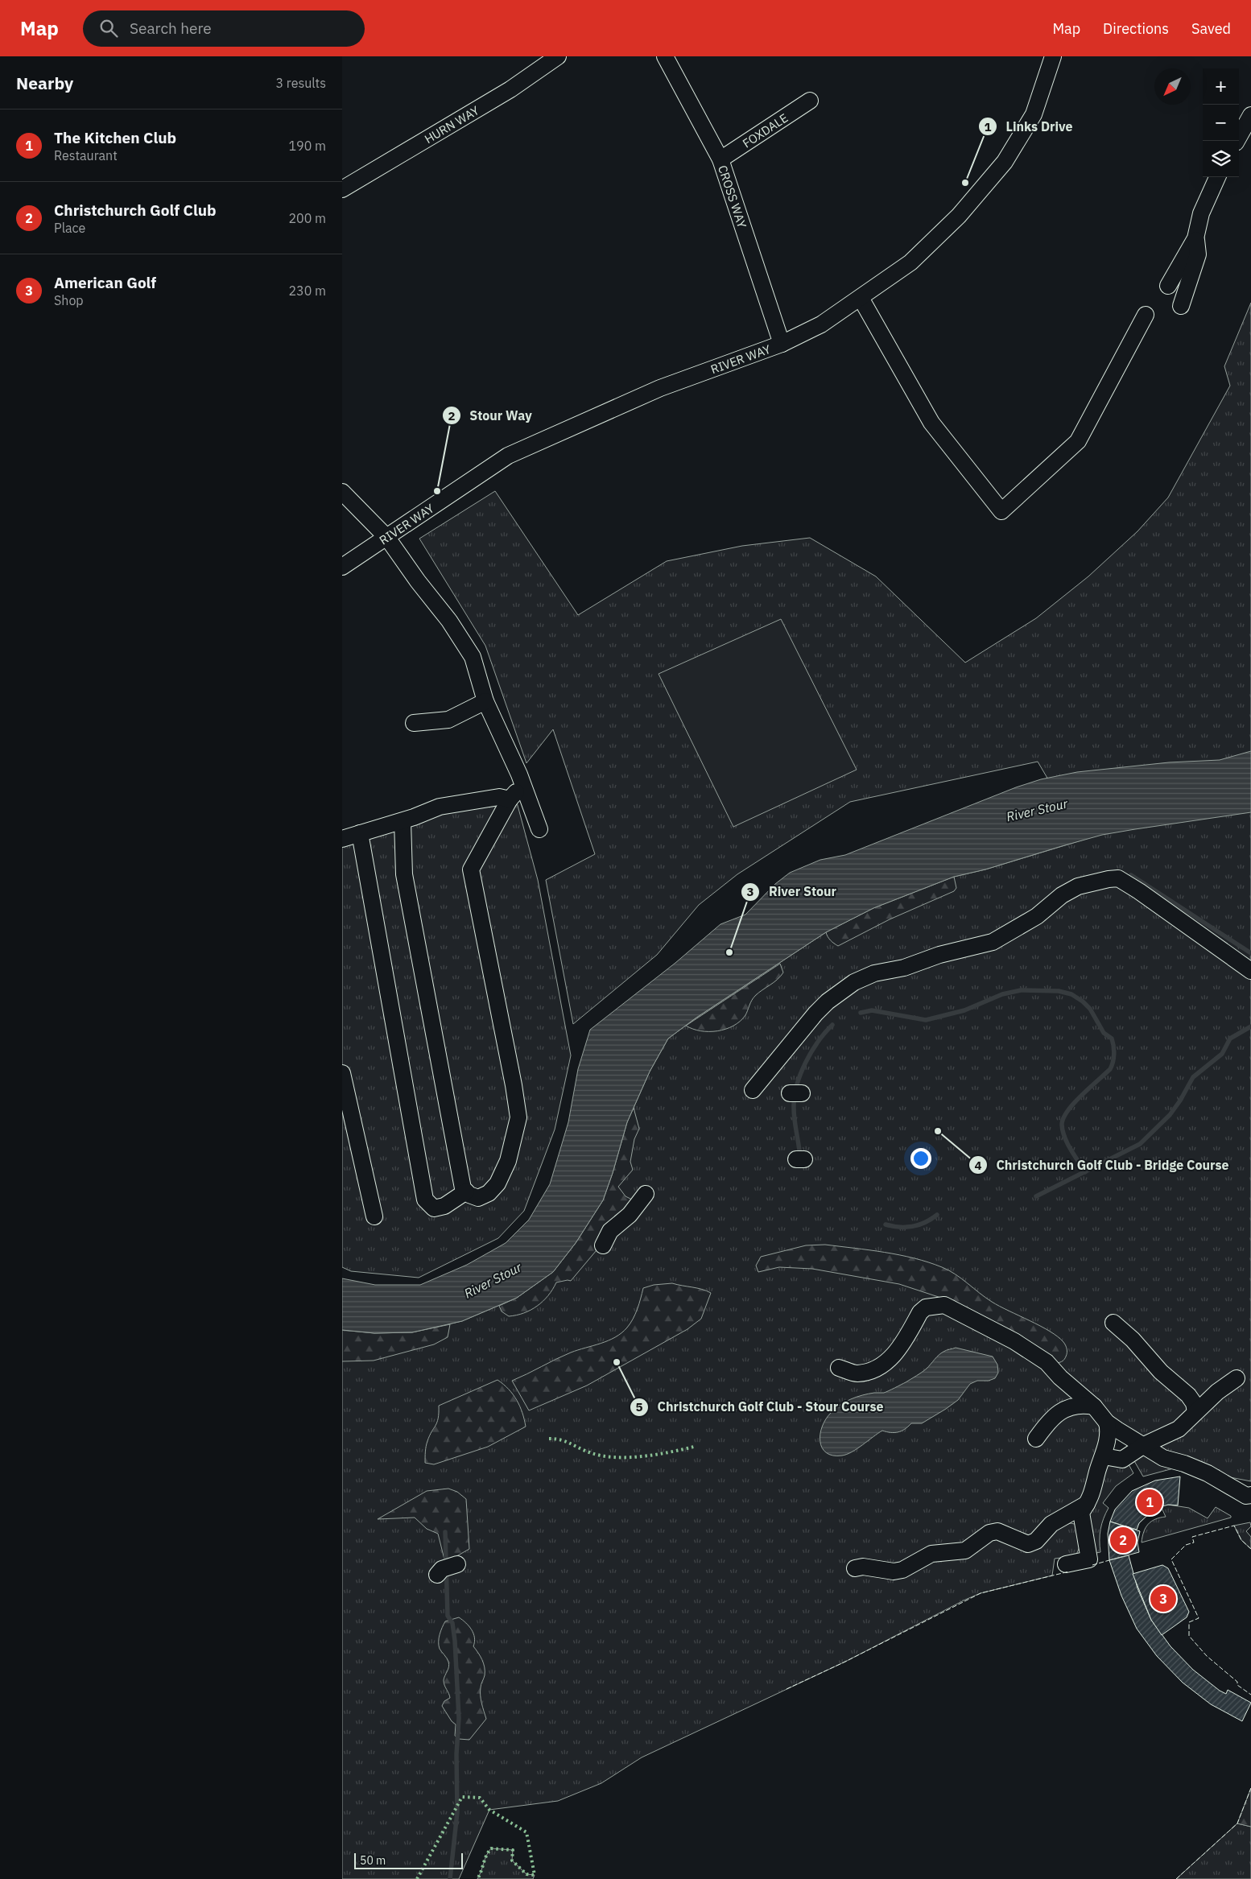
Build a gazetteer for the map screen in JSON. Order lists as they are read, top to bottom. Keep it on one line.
{"streets":{"street":["HURN WAY","FOXDALE","CROSS WAY","RIVER WAY"]},"crossings":[["FOXDALE","CROSS WAY"],["CROSS WAY","RIVER WAY"]],"water":["River Stour"],"places":["Links Drive","Stour Way","River Stour","Christchurch Golf Club - Bridge Course","Christchurch Golf Club - Stour Course"],"scale_bar":"50 m","north":"bottom left","page":{"header":"Map","search":"Search here","nav":["Map","Directions","Saved"],"heading":["Nearby","3 results"],"map_buttons":["+","−"],"list":[{"mark":"1","name":"The Kitchen Club","note":"Restaurant","value":"190 m"},{"mark":"2","name":"Christchurch Golf Club","note":"Place","value":"200 m"},{"mark":"3","name":"American Golf","note":"Shop","value":"230 m"}],"pins":["1","2","3"],"scale":"50 m"}}
